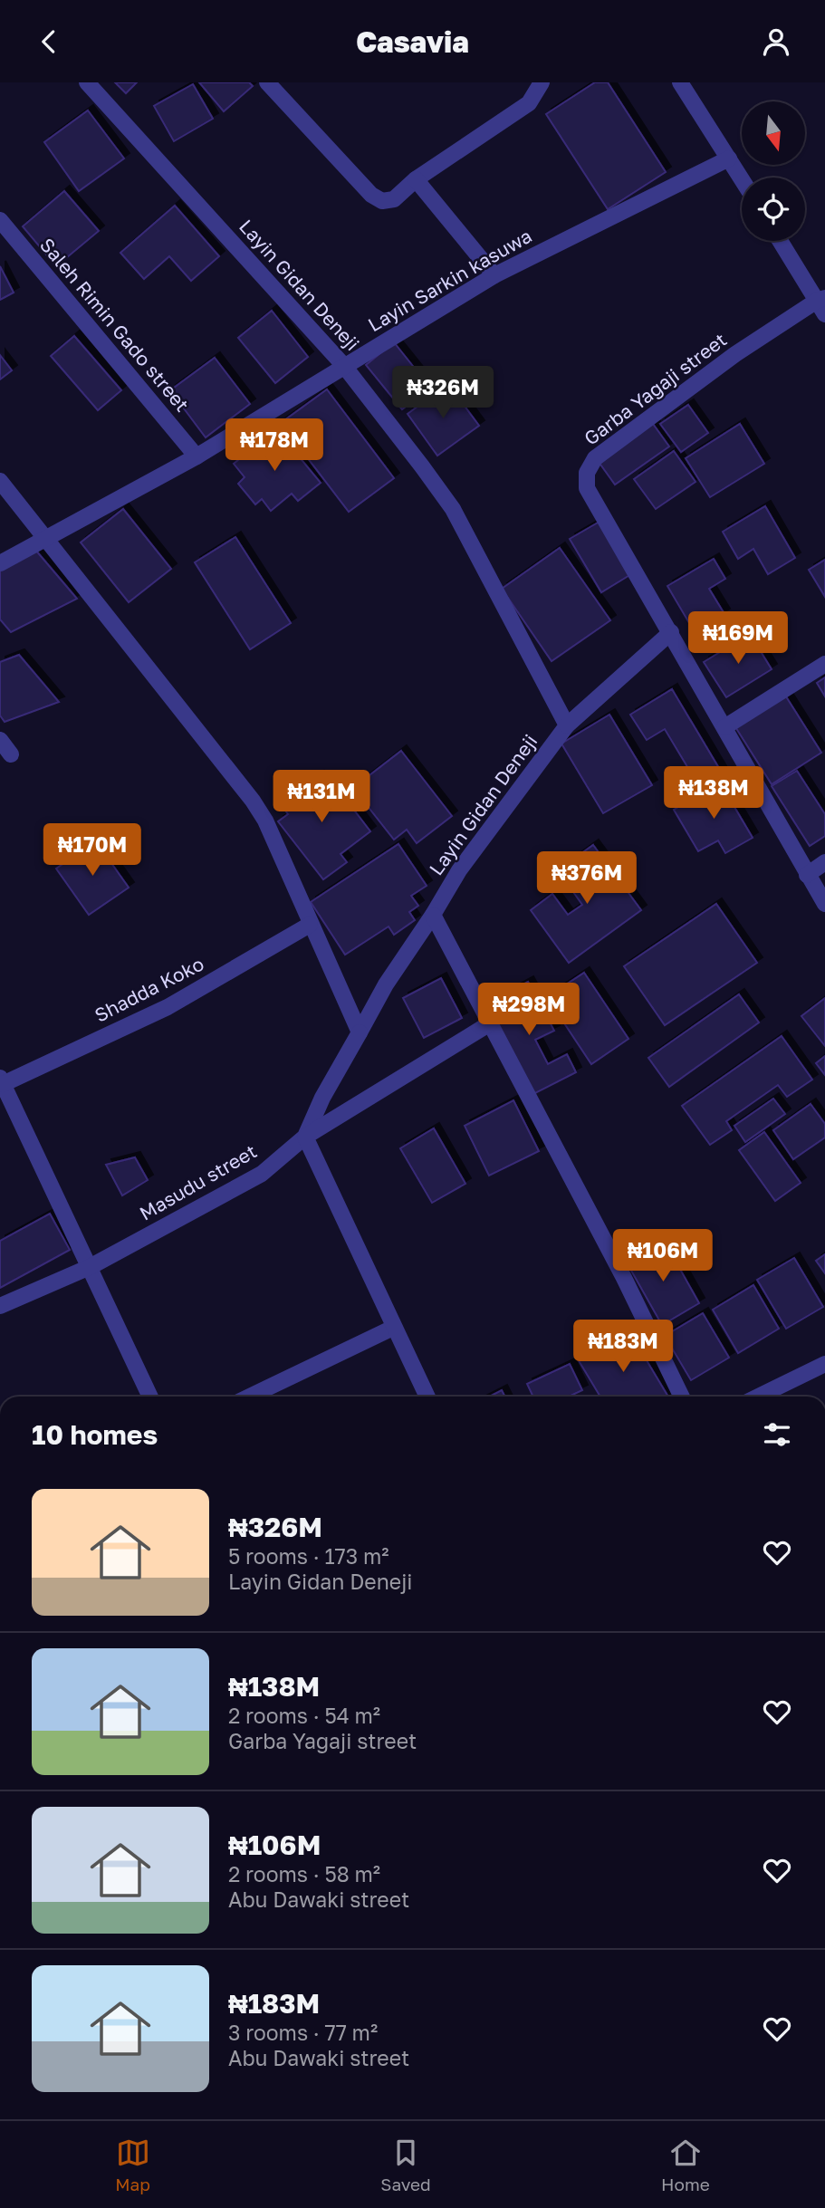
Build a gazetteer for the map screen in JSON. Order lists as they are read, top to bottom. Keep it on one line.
{"streets":{"street":["Layin Sarkin kasuwa","Layin Gidan Deneji","Saleh Rimin Gado street","Garba Yagaji street","Shadda Koko","Masudu street"]},"crossings":[["Layin Sarkin kasuwa","Layin Gidan Deneji"],["Layin Sarkin kasuwa","Saleh Rimin Gado street"],["Layin Gidan Deneji","Masudu street"]],"north":"bottom","page":{"header":"Casavia","price":["₦326M","₦178M","₦169M","₦138M","₦131M","₦170M","₦376M","₦298M","₦106M","₦183M"],"heading":"10 homes","list":[{"name":"₦326M","note":"5 rooms · 173 m² · Layin Gidan Deneji"},{"name":"₦138M","note":"2 rooms · 54 m² · Garba Yagaji street"},{"name":"₦106M","note":"2 rooms · 58 m² · Abu Dawaki street"},{"name":"₦183M","note":"3 rooms · 77 m² · Abu Dawaki street"}],"tabs":["Map","Saved","Home"]}}
